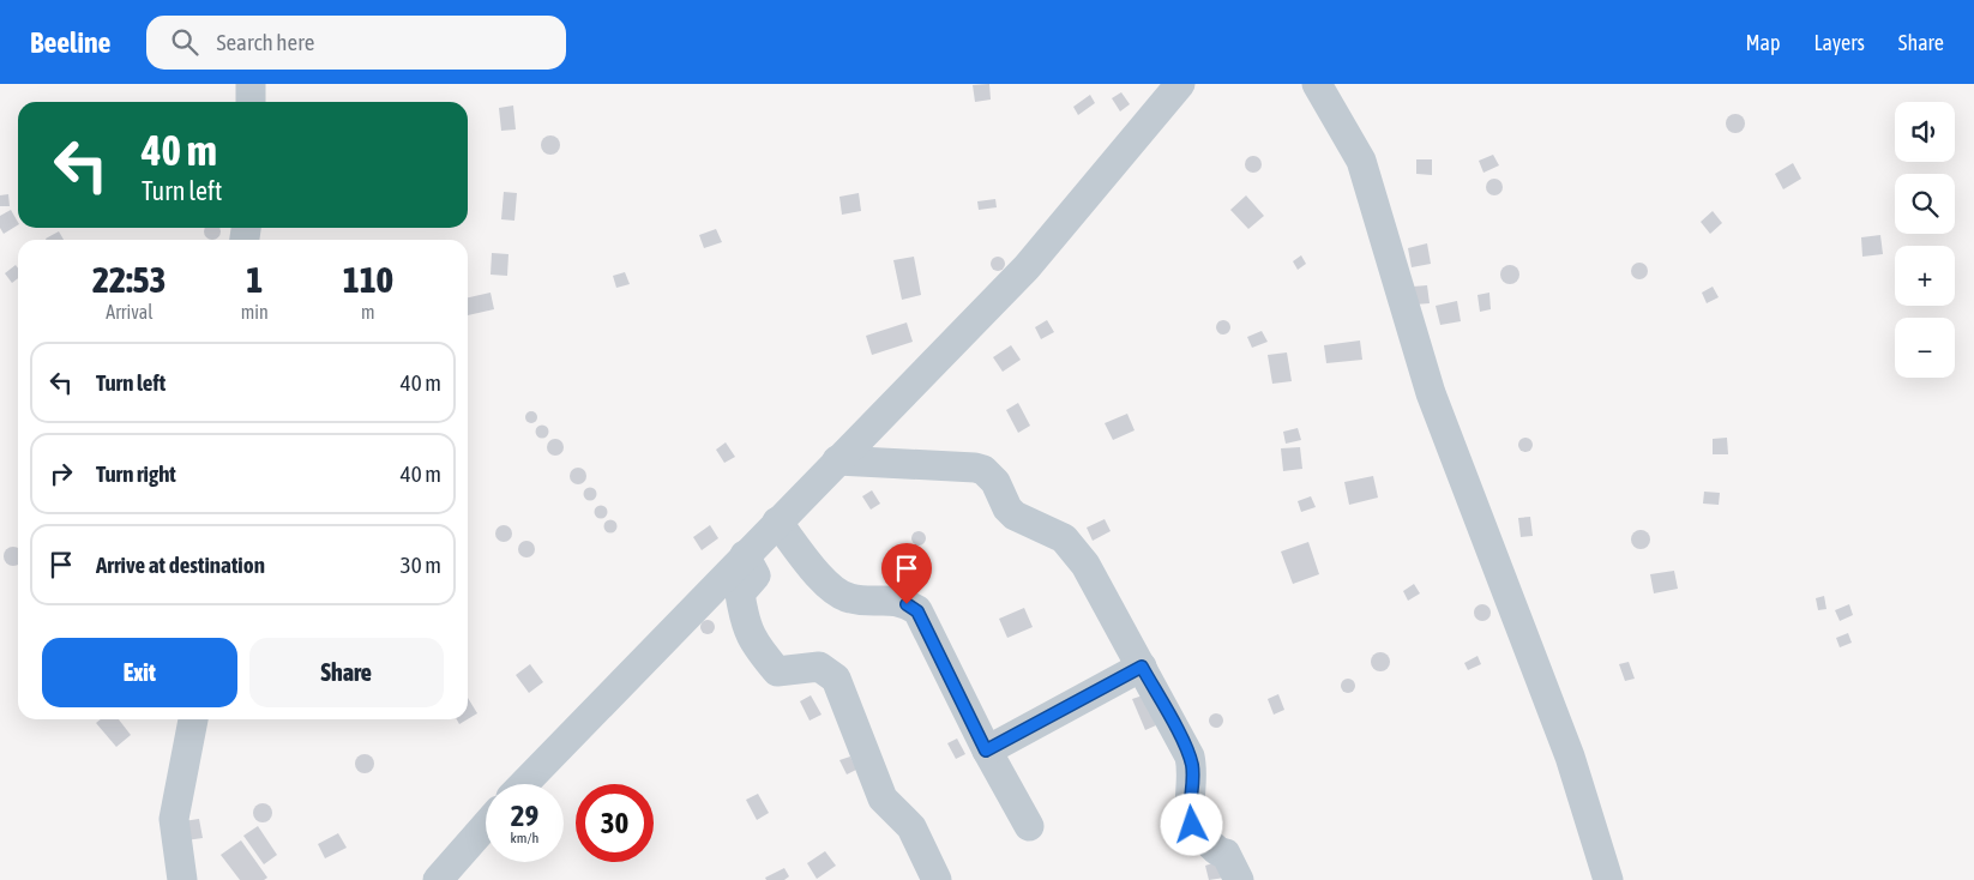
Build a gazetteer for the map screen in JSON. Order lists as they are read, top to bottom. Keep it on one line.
{"page":{"header":"Beeline","search":"Search here","nav":["Map","Layers","Share"],"map_buttons":["+","−"],"turn":["40 m","Turn left"],"eta":["22:53","Arrival","1","min","110","m"],"list":[{"name":"Turn left","value":"40 m"},{"name":"Turn right","value":"40 m"},{"name":"Arrive at destination","value":"30 m"}],"buttons":["Exit","Share"],"speed":"29 km/h","limit":"30"}}
